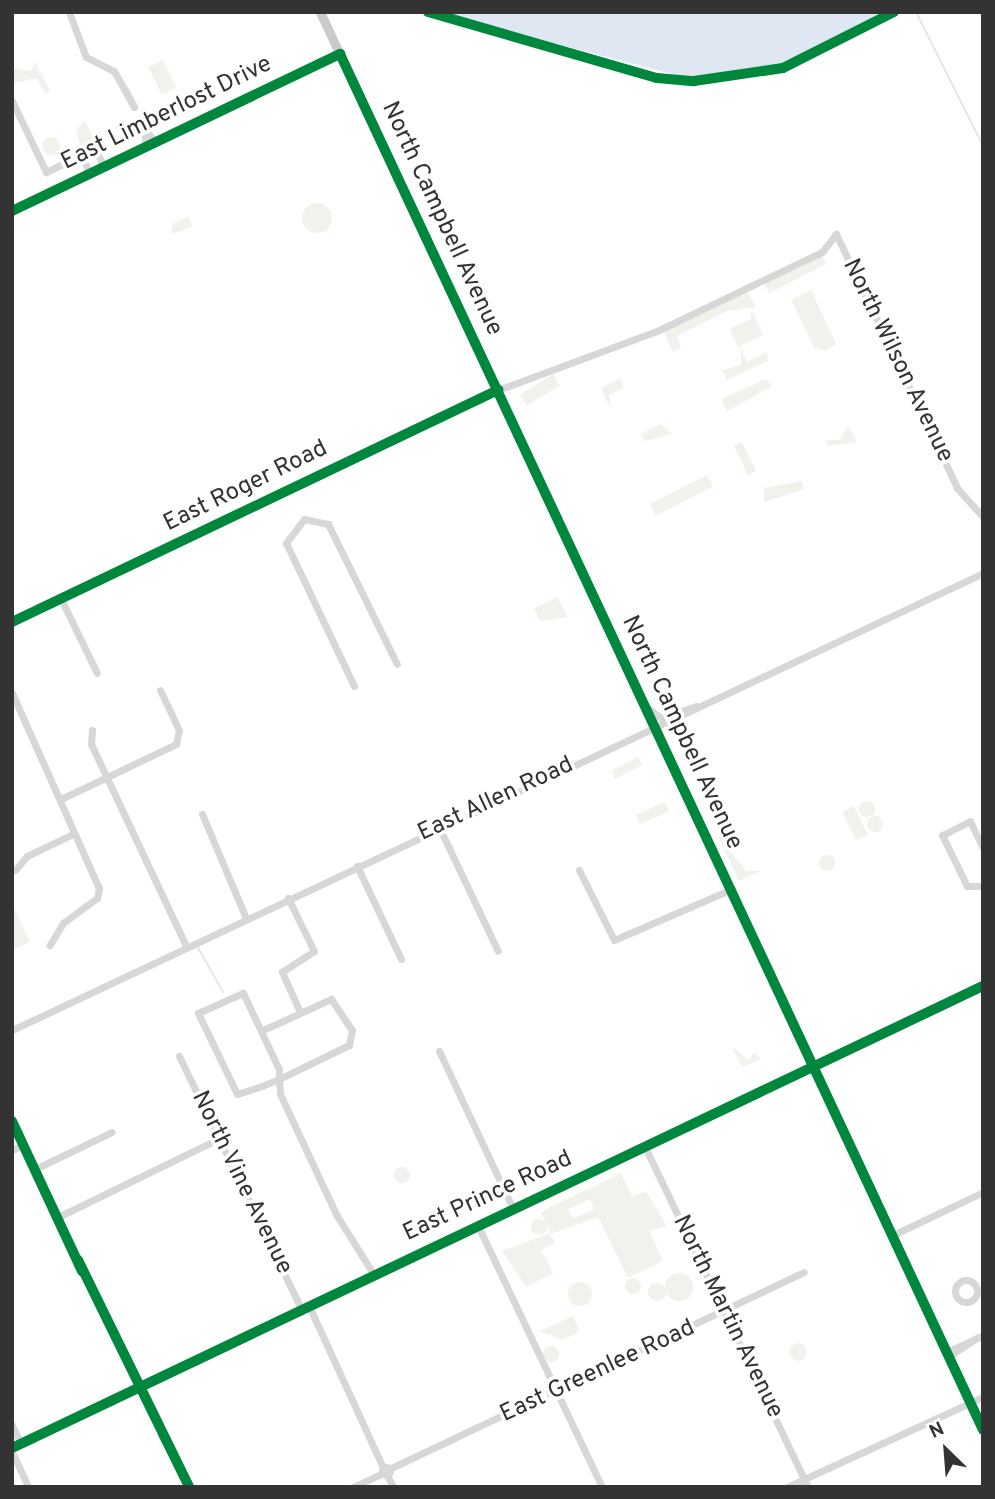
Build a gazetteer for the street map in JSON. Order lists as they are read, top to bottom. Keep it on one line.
{"streets":{"main road":["North Campbell Avenue","East Prince Road"],"street":["East Limberlost Drive","North Wilson Avenue","East Roger Road","East Allen Road","North Vine Avenue","North Martin Avenue","East Greenlee Road"]},"crossings":[["East Limberlost Drive","North Campbell Avenue"],["North Campbell Avenue","East Roger Road"],["North Campbell Avenue","East Allen Road"],["North Campbell Avenue","East Prince Road"],["North Wilson Avenue","East Roger Road"],["North Vine Avenue","East Prince Road"],["North Vine Avenue","East Greenlee Road"],["East Prince Road","North Martin Avenue"],["North Martin Avenue","East Greenlee Road"]],"north":"top left"}
